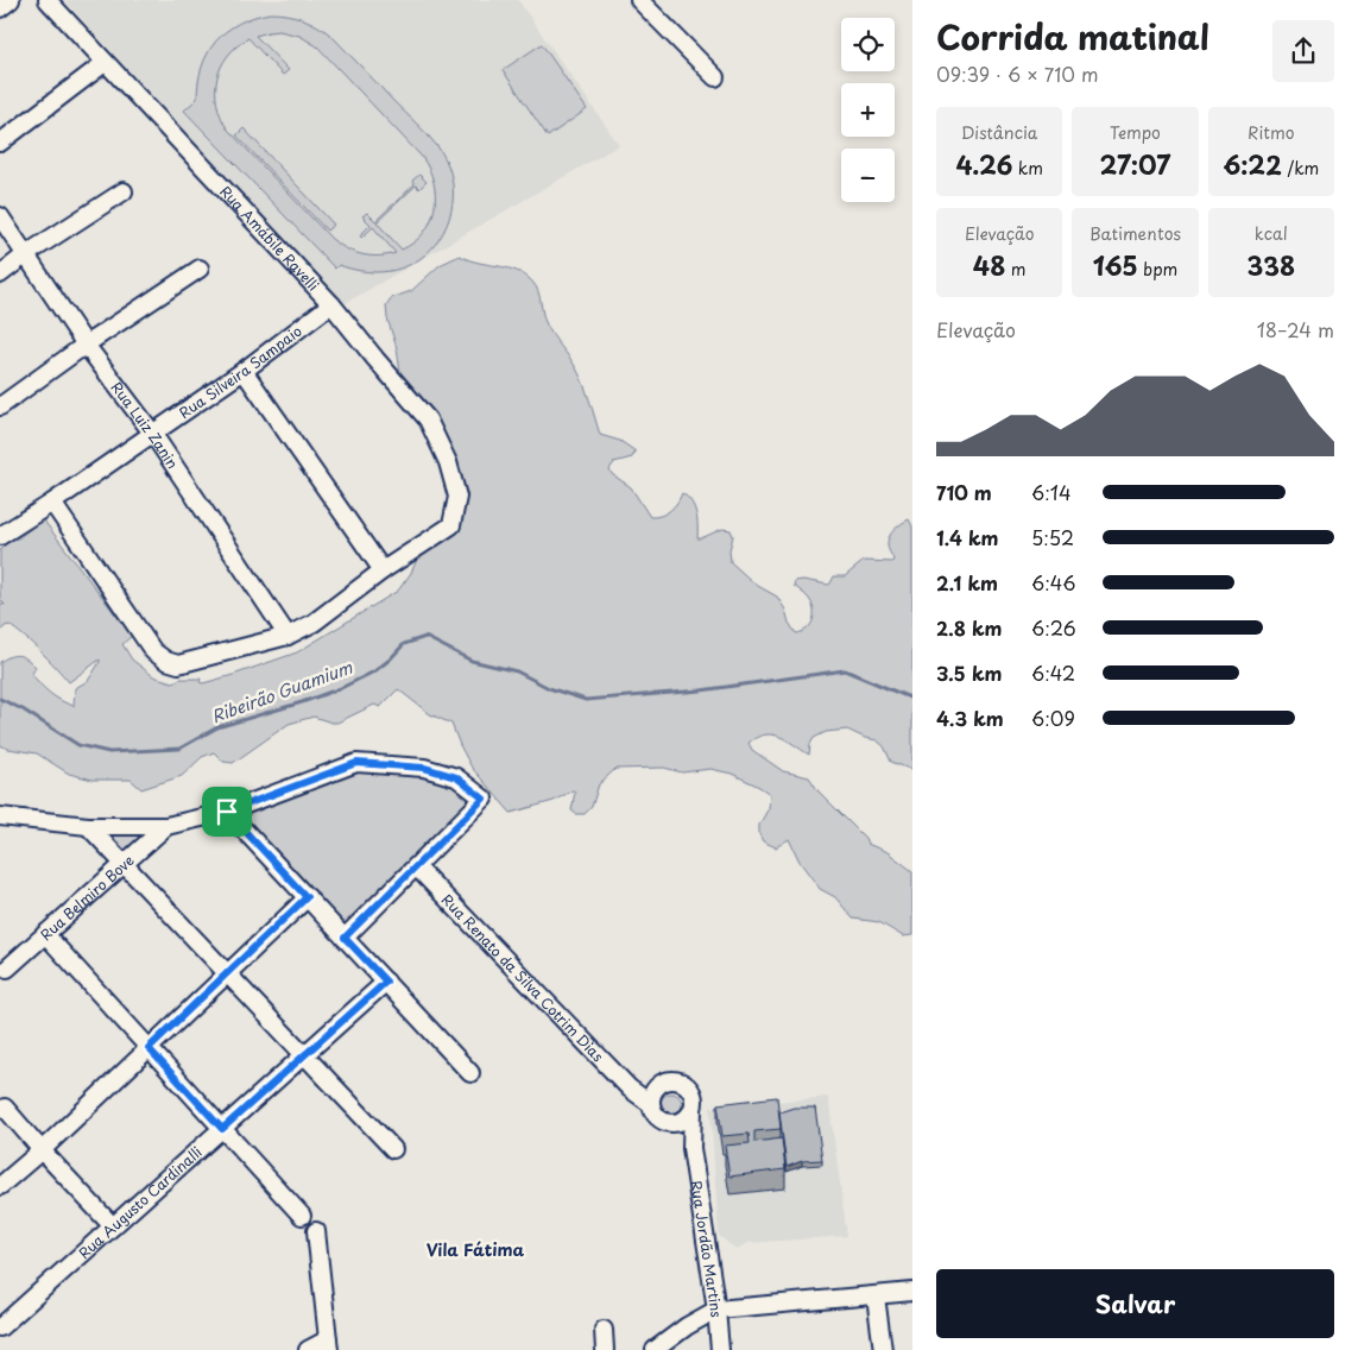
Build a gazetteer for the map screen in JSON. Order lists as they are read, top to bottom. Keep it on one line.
{"streets":{"street":["Rua Amábile Ravelli","Rua Silveira Sampaio","Rua Luiz Zanin","Rua Belmiro Bove","Rua Renato da Silva Cotrim Dias","Rua Augusto Cardinalli","Rua Jordão Martins"]},"crossings":[["Rua Amábile Ravelli","Rua Silveira Sampaio"],["Rua Silveira Sampaio","Rua Luiz Zanin"],["Rua Renato da Silva Cotrim Dias","Rua Jordão Martins"]],"districts":["Vila Fátima"],"water":["Ribeirão Guamium"],"page":{"heading":["Corrida matinal","09:39 · 6 × 710 m"],"map_buttons":["+","−"],"stats":[["Distância","4.26 km"],["Tempo","27:07"],["Ritmo","6:22 /km"],["Elevação","48 m"],["Batimentos","165 bpm"],["kcal","338"]],"chart":["Elevação","18–24 m"],"list":[{"name":"710 m","note":"6:14"},{"name":"1.4 km","note":"5:52"},{"name":"2.1 km","note":"6:46"},{"name":"2.8 km","note":"6:26"},{"name":"3.5 km","note":"6:42"},{"name":"4.3 km","note":"6:09"}],"buttons":"Salvar"}}
